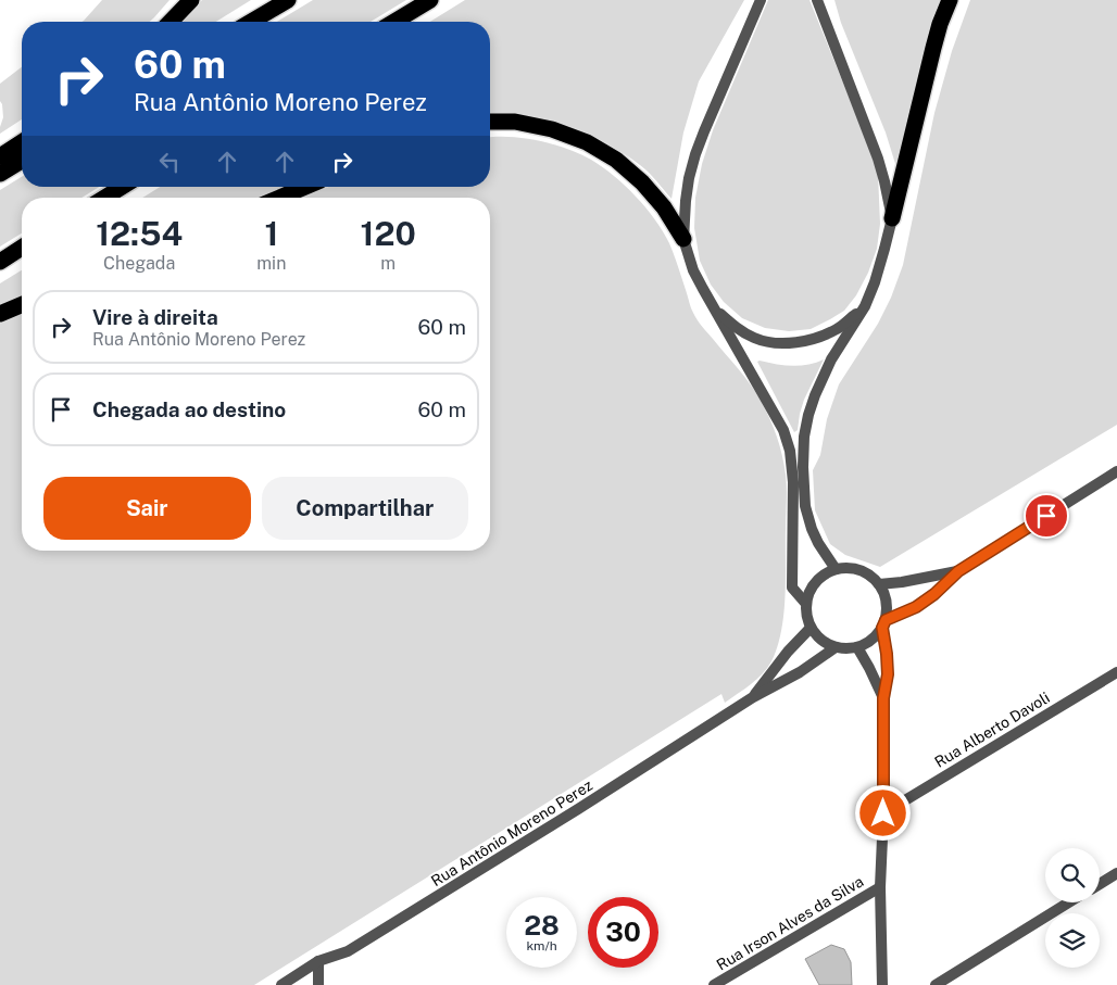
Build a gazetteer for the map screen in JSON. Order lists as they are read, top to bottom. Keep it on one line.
{"streets":{"street":["Rua Alberto Davoli","Rua Antônio Moreno Perez","Rua Irson Alves da Silva"]},"page":{"turn":["60 m","Rua Antônio Moreno Perez"],"eta":["12:54","Chegada","1","min","120","m"],"list":[{"name":"Vire à direita","note":"Rua Antônio Moreno Perez","value":"60 m"},{"name":"Chegada ao destino","value":"60 m"}],"buttons":["Sair","Compartilhar"],"speed":"28 km/h","limit":"30"}}
